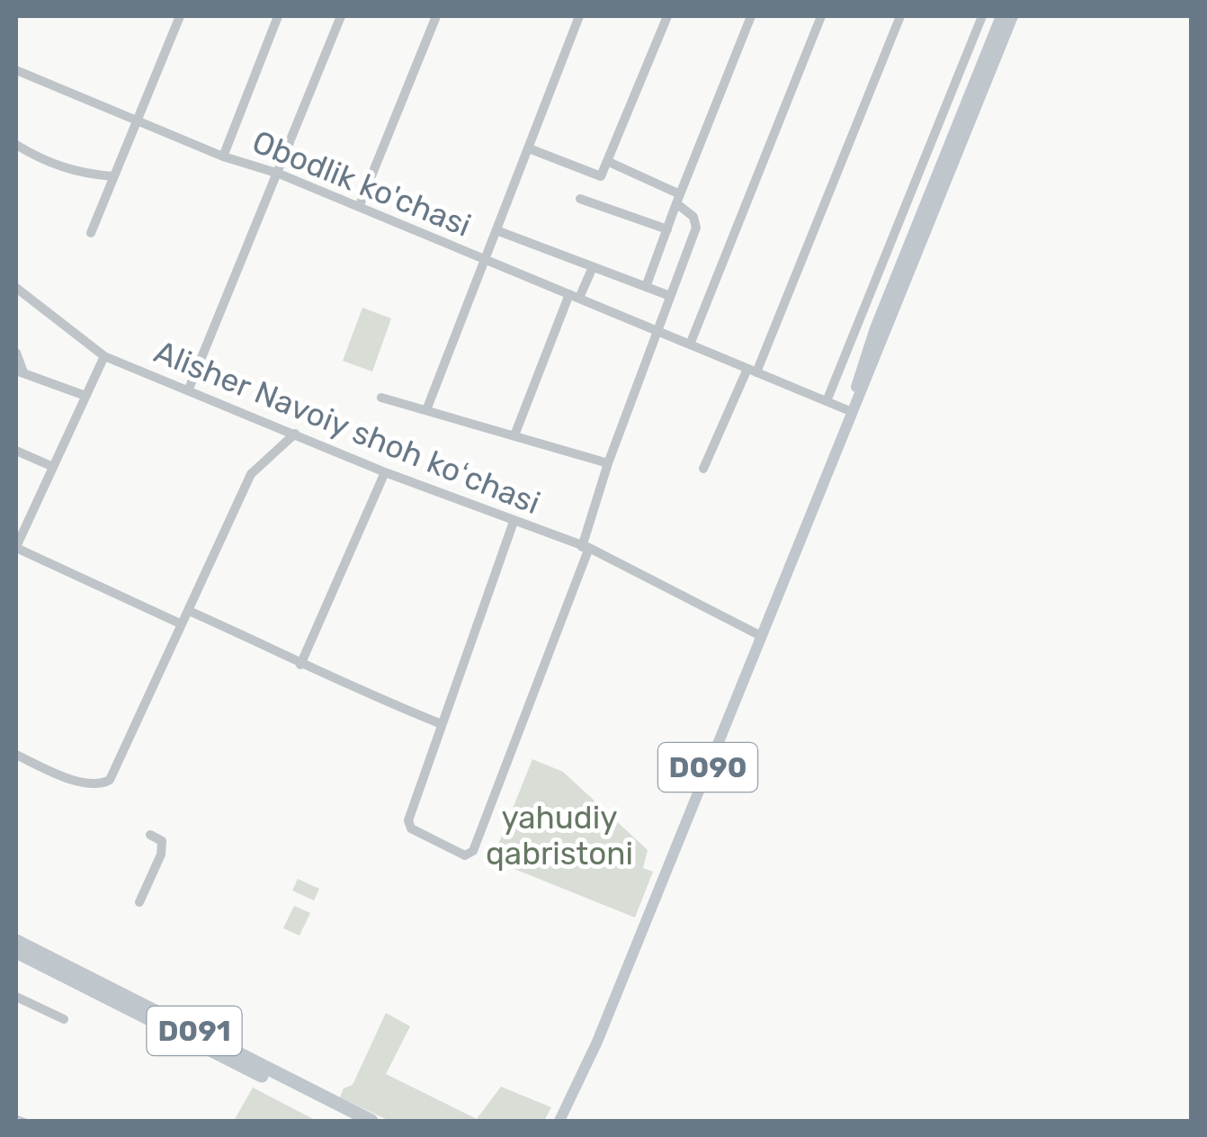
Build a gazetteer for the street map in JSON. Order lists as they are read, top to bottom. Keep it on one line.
{"streets":{"highway":["D091"],"main road":["D090"],"street":["Obodlik ko'chasi","Alisher Navoiy shoh koʻchasi"]},"crossings":[["Obodlik ko'chasi","D090"],["Alisher Navoiy shoh koʻchasi","D090"]],"parks":["yahudiy qabristoni"]}
